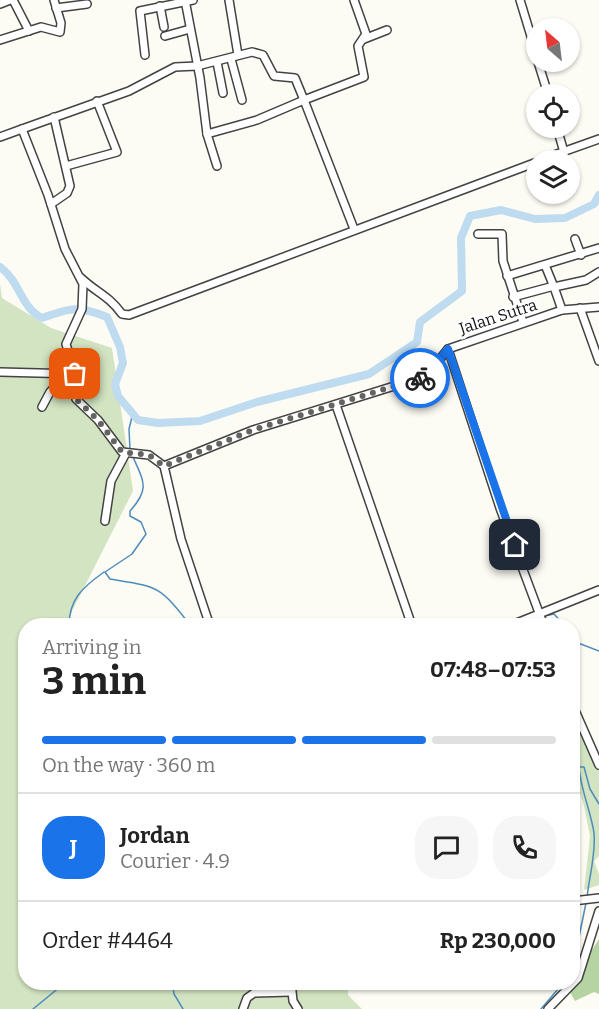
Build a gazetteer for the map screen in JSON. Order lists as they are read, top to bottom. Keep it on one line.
{"streets":{"street":["Jalan Sutra"]},"north":"top left","page":{"heading":["3 min","Arriving in","07:48–07:53"],"panel":["Jordan","Courier · 4.9","Order #4464","Rp 230,000"],"bar":"On the way · 360 m","round":"J"}}
